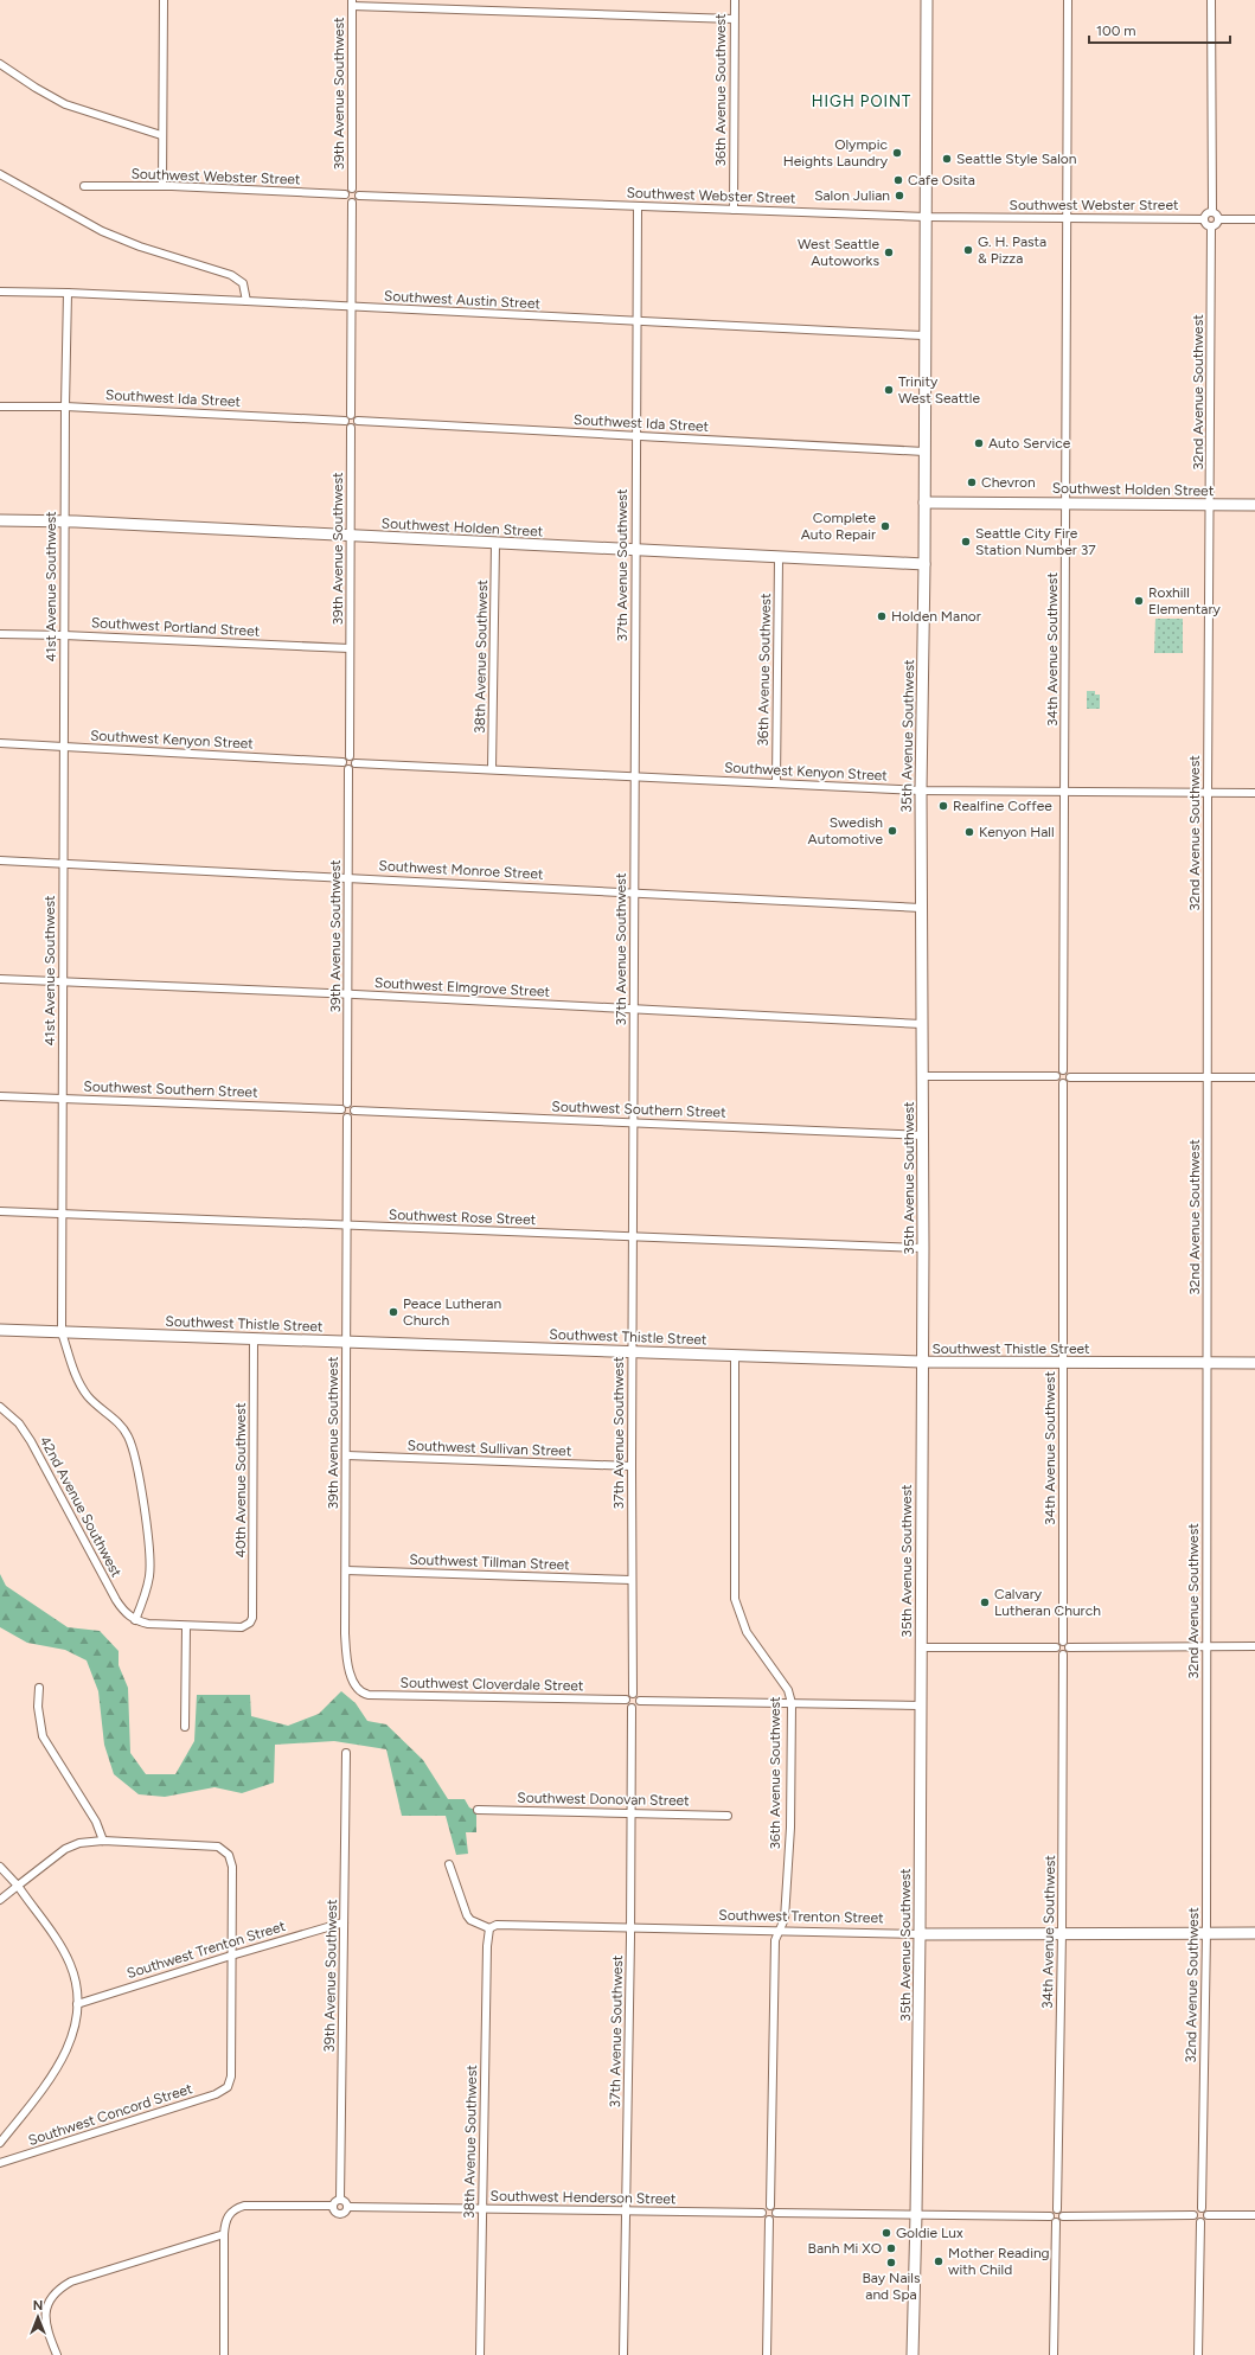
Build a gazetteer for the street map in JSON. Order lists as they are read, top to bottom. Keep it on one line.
{"streets":{"main road":["Southwest Holden Street","35th Avenue Southwest","Southwest Thistle Street","Southwest Trenton Street"],"street":["36th Avenue Southwest","39th Avenue Southwest","Southwest Webster Street","Southwest Austin Street","32nd Avenue Southwest","Southwest Ida Street","37th Avenue Southwest","41st Avenue Southwest","Southwest Portland Street","34th Avenue Southwest","38th Avenue Southwest","Southwest Kenyon Street","Southwest Monroe Street","Southwest Elmgrove Street","Southwest Southern Street","Southwest Rose Street","Southwest Sullivan Street","40th Avenue Southwest","42nd Avenue Southwest","Southwest Tillman Street","Southwest Cloverdale Street","Southwest Donovan Street","Southwest Concord Street","Southwest Henderson Street"]},"crossings":[["36th Avenue Southwest","Southwest Webster Street"],["36th Avenue Southwest","Southwest Holden Street"],["36th Avenue Southwest","Southwest Kenyon Street"],["36th Avenue Southwest","Southwest Thistle Street"],["36th Avenue Southwest","Southwest Trenton Street"],["36th Avenue Southwest","Southwest Henderson Street"],["39th Avenue Southwest","Southwest Webster Street"],["39th Avenue Southwest","Southwest Ida Street"],["39th Avenue Southwest","Southwest Holden Street"],["39th Avenue Southwest","Southwest Portland Street"],["39th Avenue Southwest","Southwest Kenyon Street"],["39th Avenue Southwest","Southwest Monroe Street"],["39th Avenue Southwest","Southwest Elmgrove Street"],["39th Avenue Southwest","Southwest Southern Street"],["39th Avenue Southwest","Southwest Rose Street"],["39th Avenue Southwest","Southwest Thistle Street"],["39th Avenue Southwest","Southwest Sullivan Street"],["39th Avenue Southwest","Southwest Tillman Street"],["39th Avenue Southwest","Southwest Cloverdale Street"],["39th Avenue Southwest","Southwest Trenton Street"],["39th Avenue Southwest","Southwest Henderson Street"],["Southwest Webster Street","32nd Avenue Southwest"],["Southwest Webster Street","37th Avenue Southwest"],["Southwest Webster Street","34th Avenue Southwest"],["Southwest Webster Street","35th Avenue Southwest"],["Southwest Austin Street","37th Avenue Southwest"],["Southwest Austin Street","41st Avenue Southwest"],["Southwest Austin Street","35th Avenue Southwest"],["32nd Avenue Southwest","Southwest Holden Street"],["32nd Avenue Southwest","Southwest Kenyon Street"],["32nd Avenue Southwest","Southwest Thistle Street"],["32nd Avenue Southwest","Southwest Trenton Street"],["Southwest Ida Street","37th Avenue Southwest"],["Southwest Ida Street","41st Avenue Southwest"],["Southwest Ida Street","35th Avenue Southwest"],["Southwest Holden Street","37th Avenue Southwest"],["Southwest Holden Street","41st Avenue Southwest"],["Southwest Holden Street","34th Avenue Southwest"],["Southwest Holden Street","38th Avenue Southwest"],["Southwest Holden Street","35th Avenue Southwest"],["37th Avenue Southwest","Southwest Kenyon Street"],["37th Avenue Southwest","Southwest Monroe Street"],["37th Avenue Southwest","Southwest Elmgrove Street"],["37th Avenue Southwest","Southwest Southern Street"],["37th Avenue Southwest","Southwest Rose Street"],["37th Avenue Southwest","Southwest Thistle Street"],["37th Avenue Southwest","Southwest Sullivan Street"],["37th Avenue Southwest","Southwest Tillman Street"],["37th Avenue Southwest","Southwest Cloverdale Street"],["37th Avenue Southwest","Southwest Donovan Street"],["37th Avenue Southwest","Southwest Trenton Street"],["37th Avenue Southwest","Southwest Henderson Street"],["41st Avenue Southwest","Southwest Portland Street"],["41st Avenue Southwest","Southwest Kenyon Street"],["41st Avenue Southwest","Southwest Monroe Street"],["41st Avenue Southwest","Southwest Elmgrove Street"],["41st Avenue Southwest","Southwest Southern Street"],["41st Avenue Southwest","Southwest Rose Street"],["41st Avenue Southwest","Southwest Thistle Street"],["41st Avenue Southwest","42nd Avenue Southwest"],["34th Avenue Southwest","Southwest Kenyon Street"],["34th Avenue Southwest","Southwest Thistle Street"],["34th Avenue Southwest","Southwest Trenton Street"],["38th Avenue Southwest","Southwest Kenyon Street"],["38th Avenue Southwest","Southwest Trenton Street"],["38th Avenue Southwest","Southwest Henderson Street"],["35th Avenue Southwest","Southwest Kenyon Street"],["35th Avenue Southwest","Southwest Monroe Street"],["35th Avenue Southwest","Southwest Elmgrove Street"],["35th Avenue Southwest","Southwest Southern Street"],["35th Avenue Southwest","Southwest Rose Street"],["35th Avenue Southwest","Southwest Thistle Street"],["35th Avenue Southwest","Southwest Trenton Street"],["Southwest Thistle Street","40th Avenue Southwest"],["Southwest Trenton Street","Southwest Concord Street"]],"districts":["HIGH POINT"],"places":["Olympic Heights Laundry","Seattle Style Salon","Cafe Osita","Salon Julian","G. H. Pasta & Pizza","West Seattle Autoworks","Trinity West Seattle","Auto Service","Chevron","Complete Auto Repair","Seattle City Fire Station Number 37","Roxhill Elementary","Holden Manor","Realfine Coffee","Swedish Automotive","Kenyon Hall","Peace Lutheran Church","Calvary Lutheran Church","Goldie Lux","Banh Mi XO","Mother Reading with Child","Bay Nails and Spa"],"scale_bar":"100 m","north":"top"}
